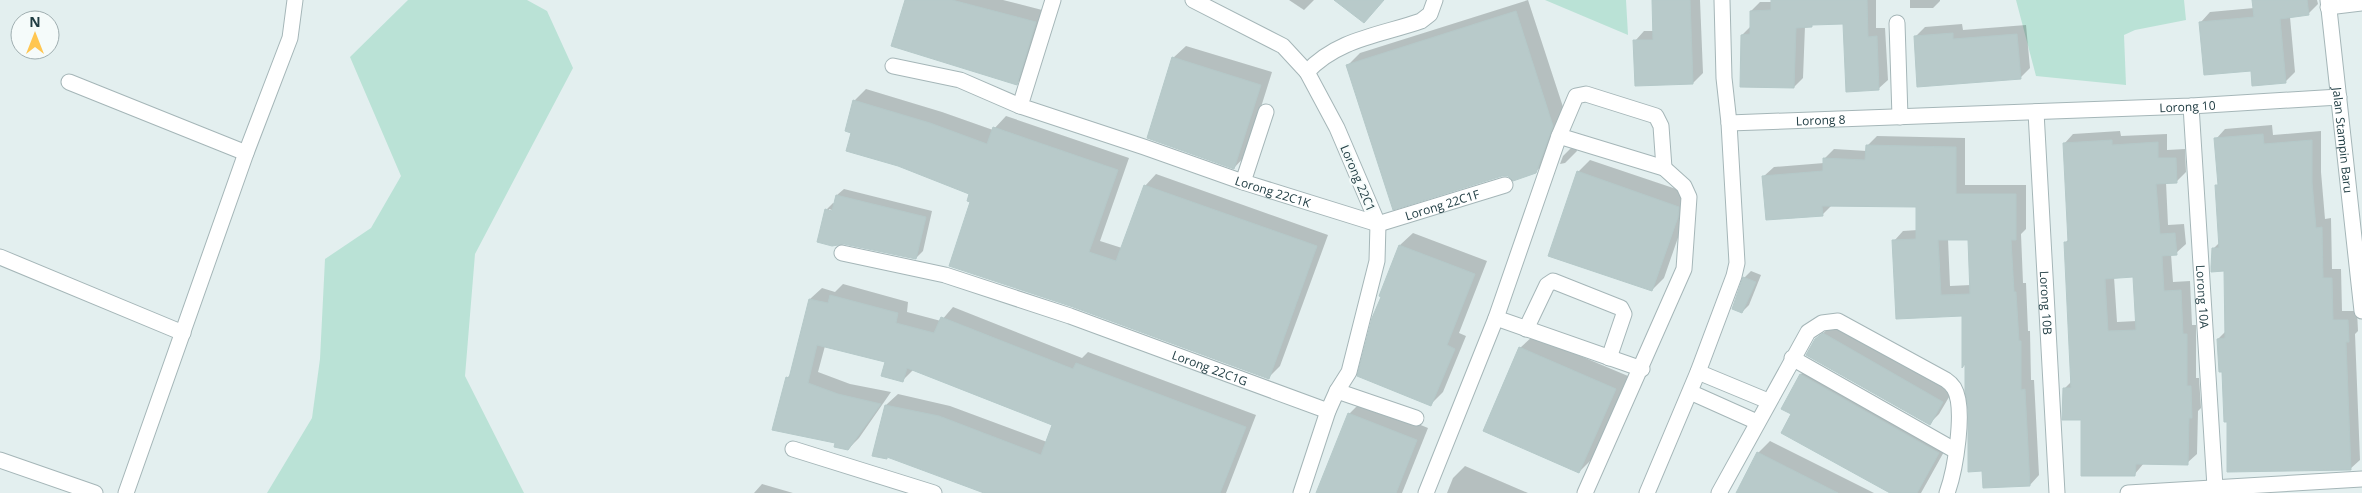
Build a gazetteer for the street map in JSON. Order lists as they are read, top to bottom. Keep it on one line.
{"streets":{"street":["Lorong 10","Lorong 8","Jalan Stampin Baru","Lorong 22C1","Lorong 22C1K","Lorong 22C1F","Lorong 10A","Lorong 10B","Lorong 22C1G"]},"crossings":[["Lorong 10","Lorong 8"],["Lorong 10","Jalan Stampin Baru"],["Lorong 10","Lorong 10A"],["Lorong 10","Lorong 10B"],["Lorong 8","Lorong 10B"],["Lorong 22C1","Lorong 22C1K"],["Lorong 22C1","Lorong 22C1F"],["Lorong 22C1","Lorong 22C1G"],["Lorong 22C1K","Lorong 22C1F"]],"north":"top"}
